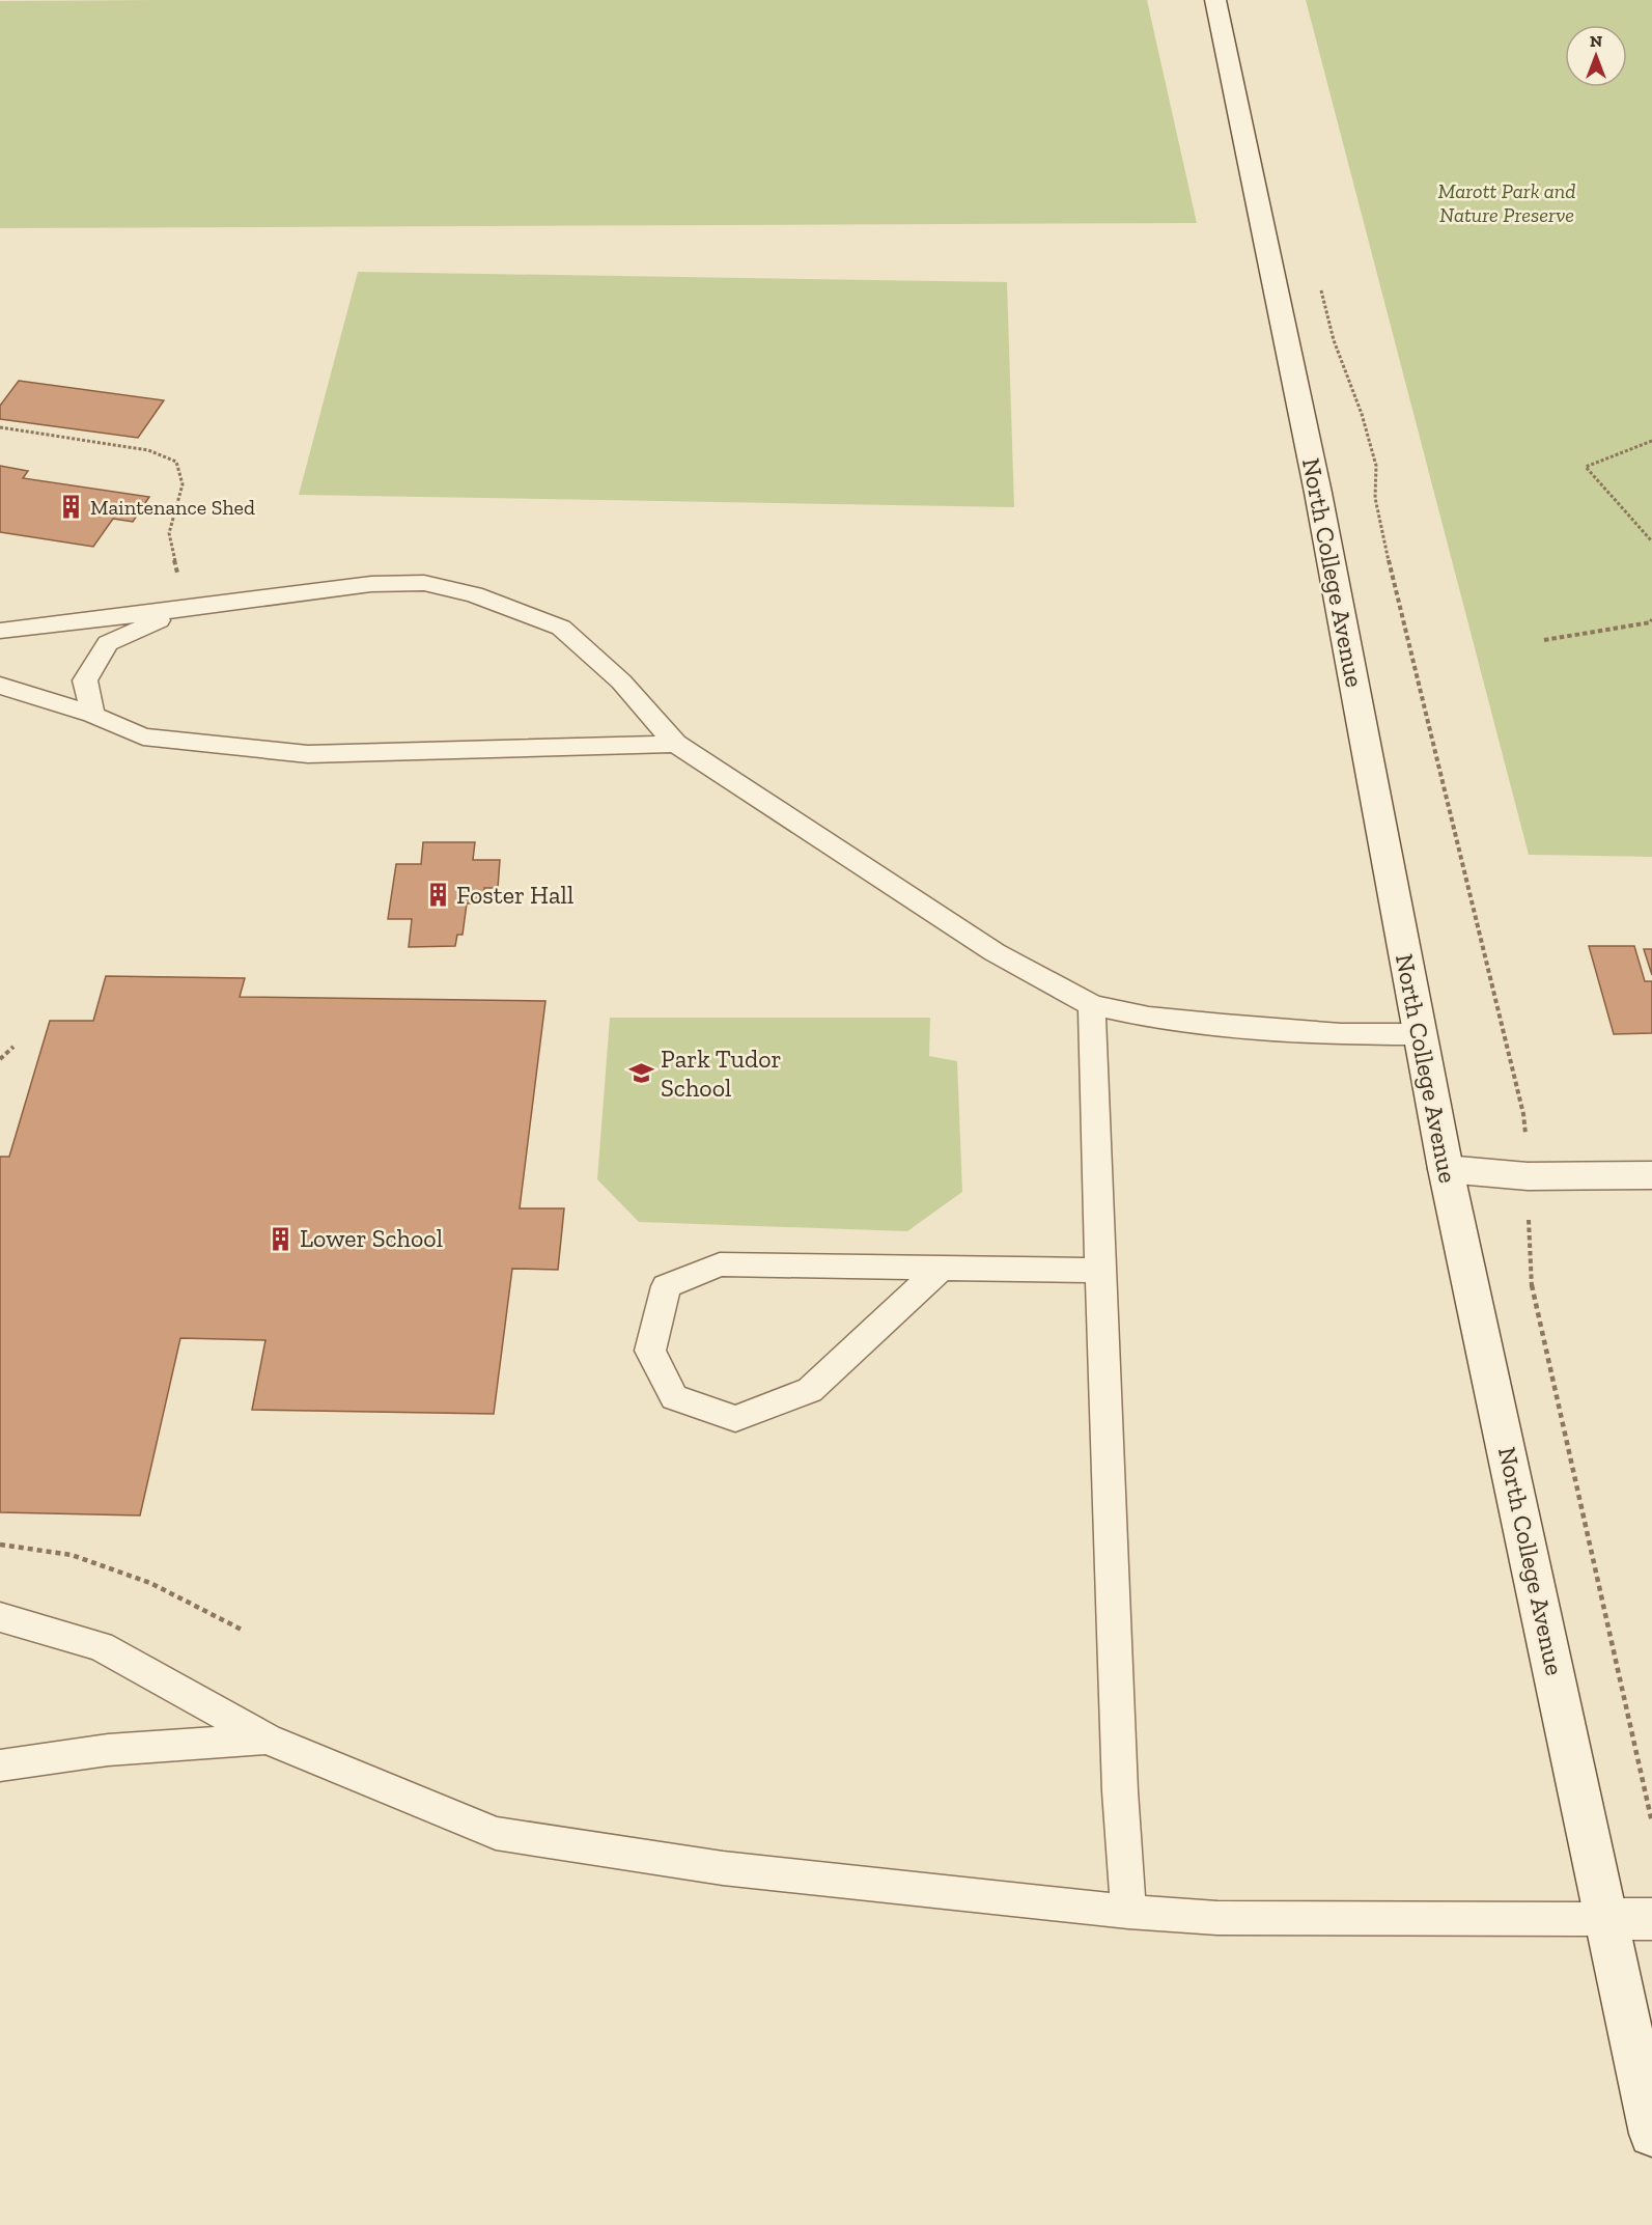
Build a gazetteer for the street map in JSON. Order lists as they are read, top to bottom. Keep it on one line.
{"streets":{"main road":["North College Avenue"]},"parks":["Marott Park and Nature Preserve"],"places":{"building":["Maintenance Shed","Foster Hall","Lower School"],"school or university":["Park Tudor School"]},"north":"top"}
